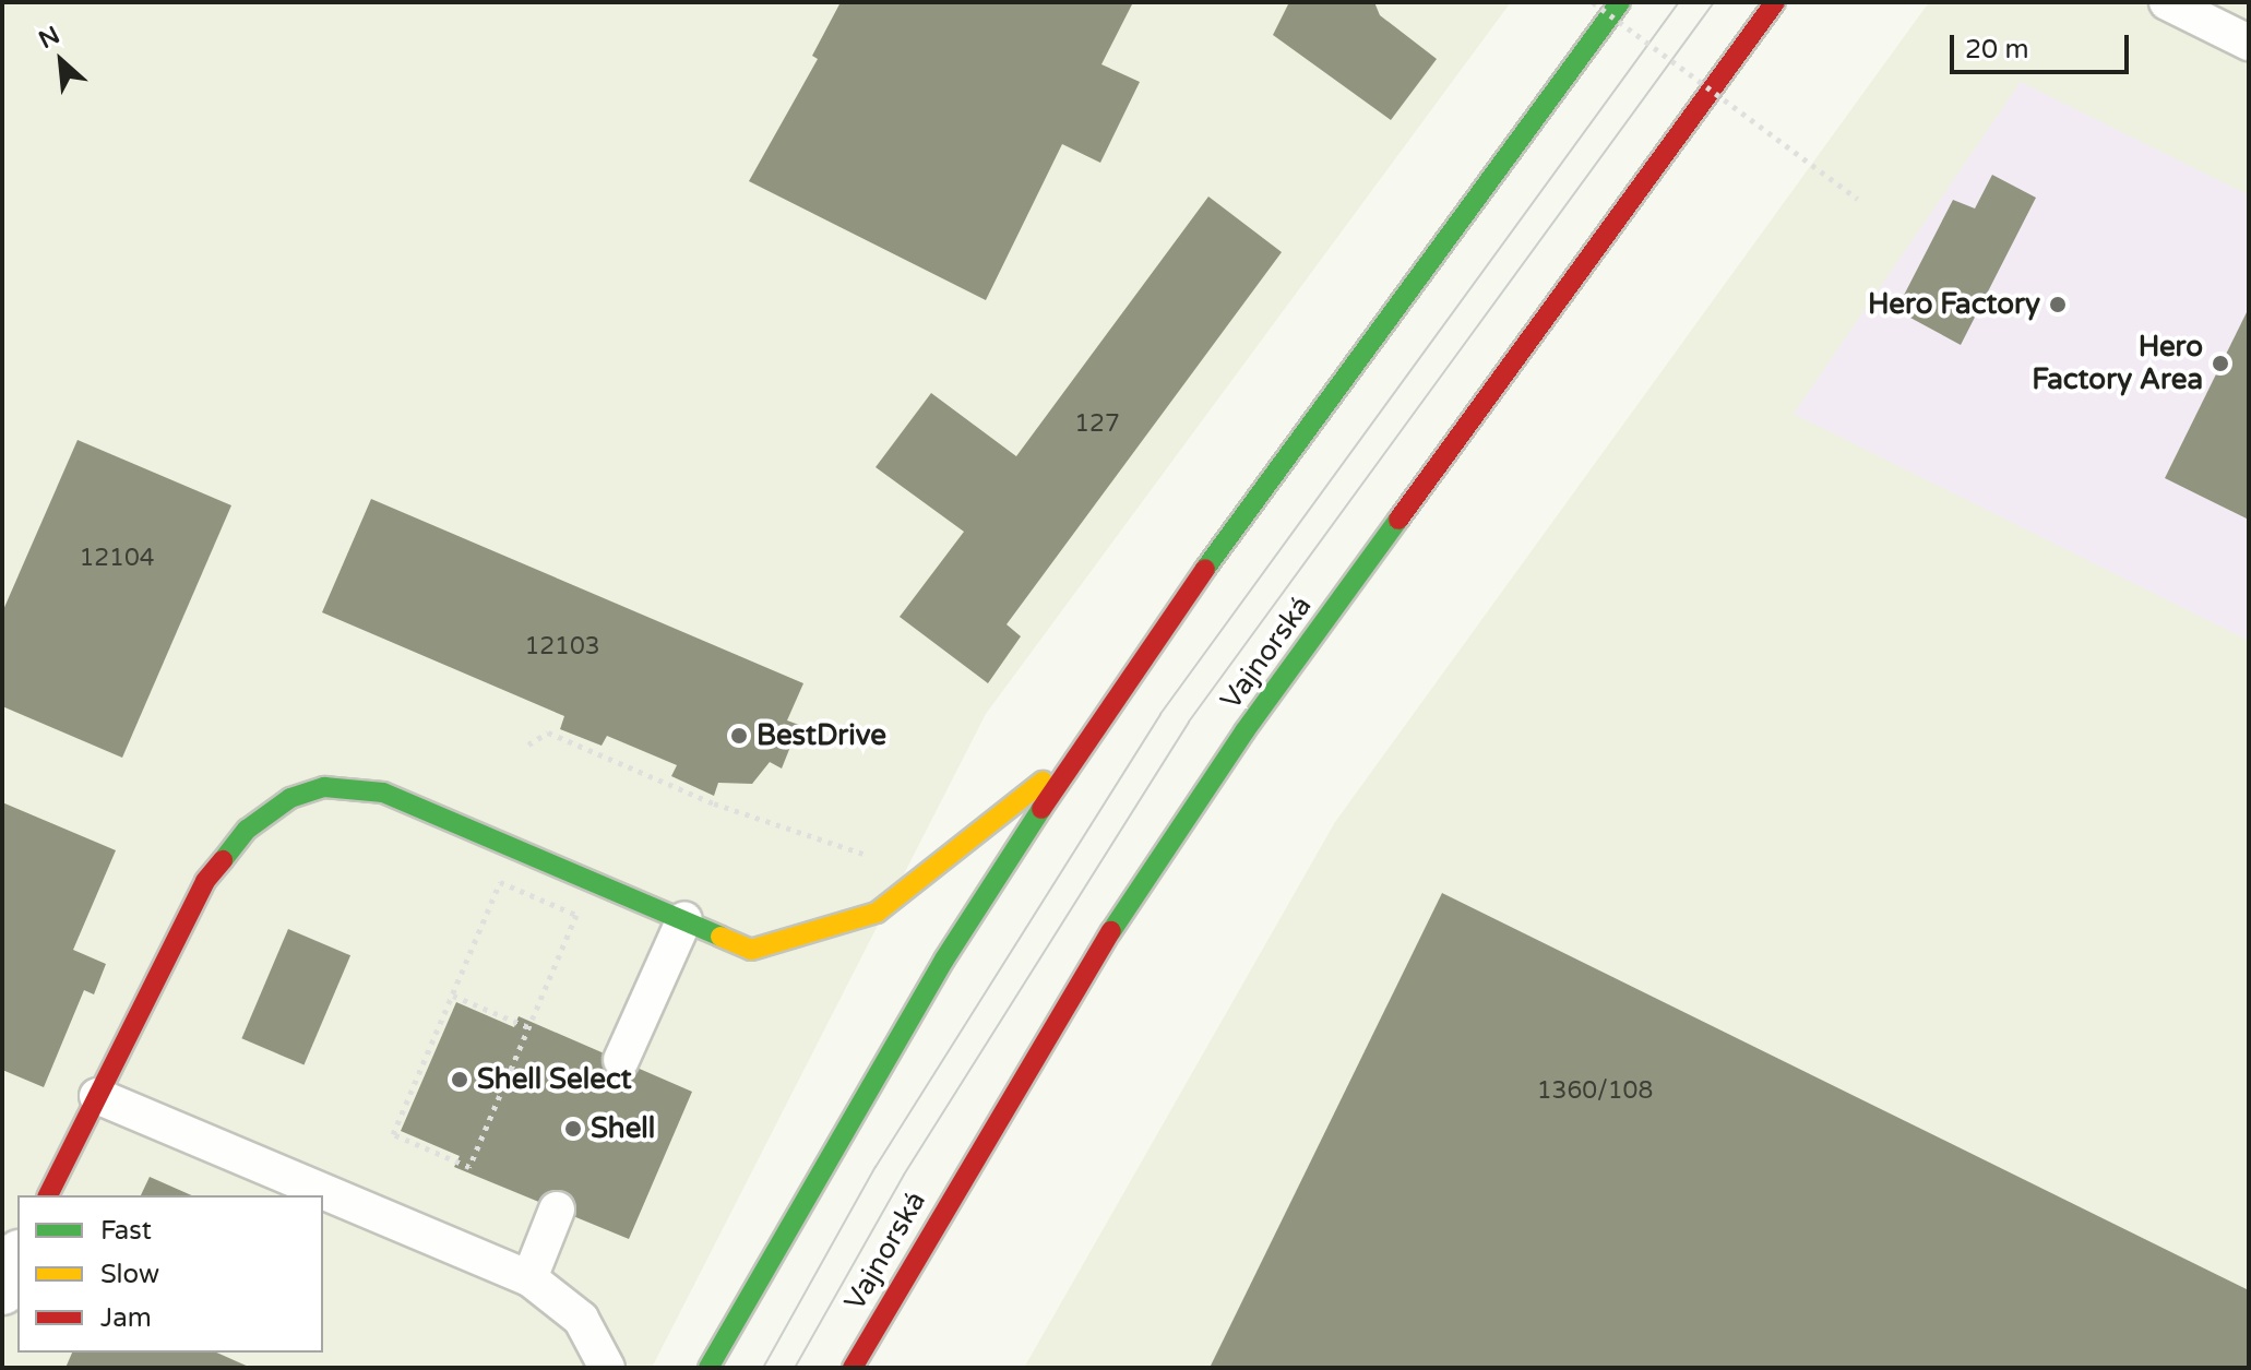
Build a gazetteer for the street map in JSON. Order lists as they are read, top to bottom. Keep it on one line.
{"streets":{"main road":["Vajnorská"]},"places":["Hero Factory","Hero Factory Area","BestDrive","Shell Select","Shell"],"house_numbers":["127","12104","12103","1360/108"],"legend":["Fast","Slow","Jam"],"scale_bar":"20 m","north":"top left"}
